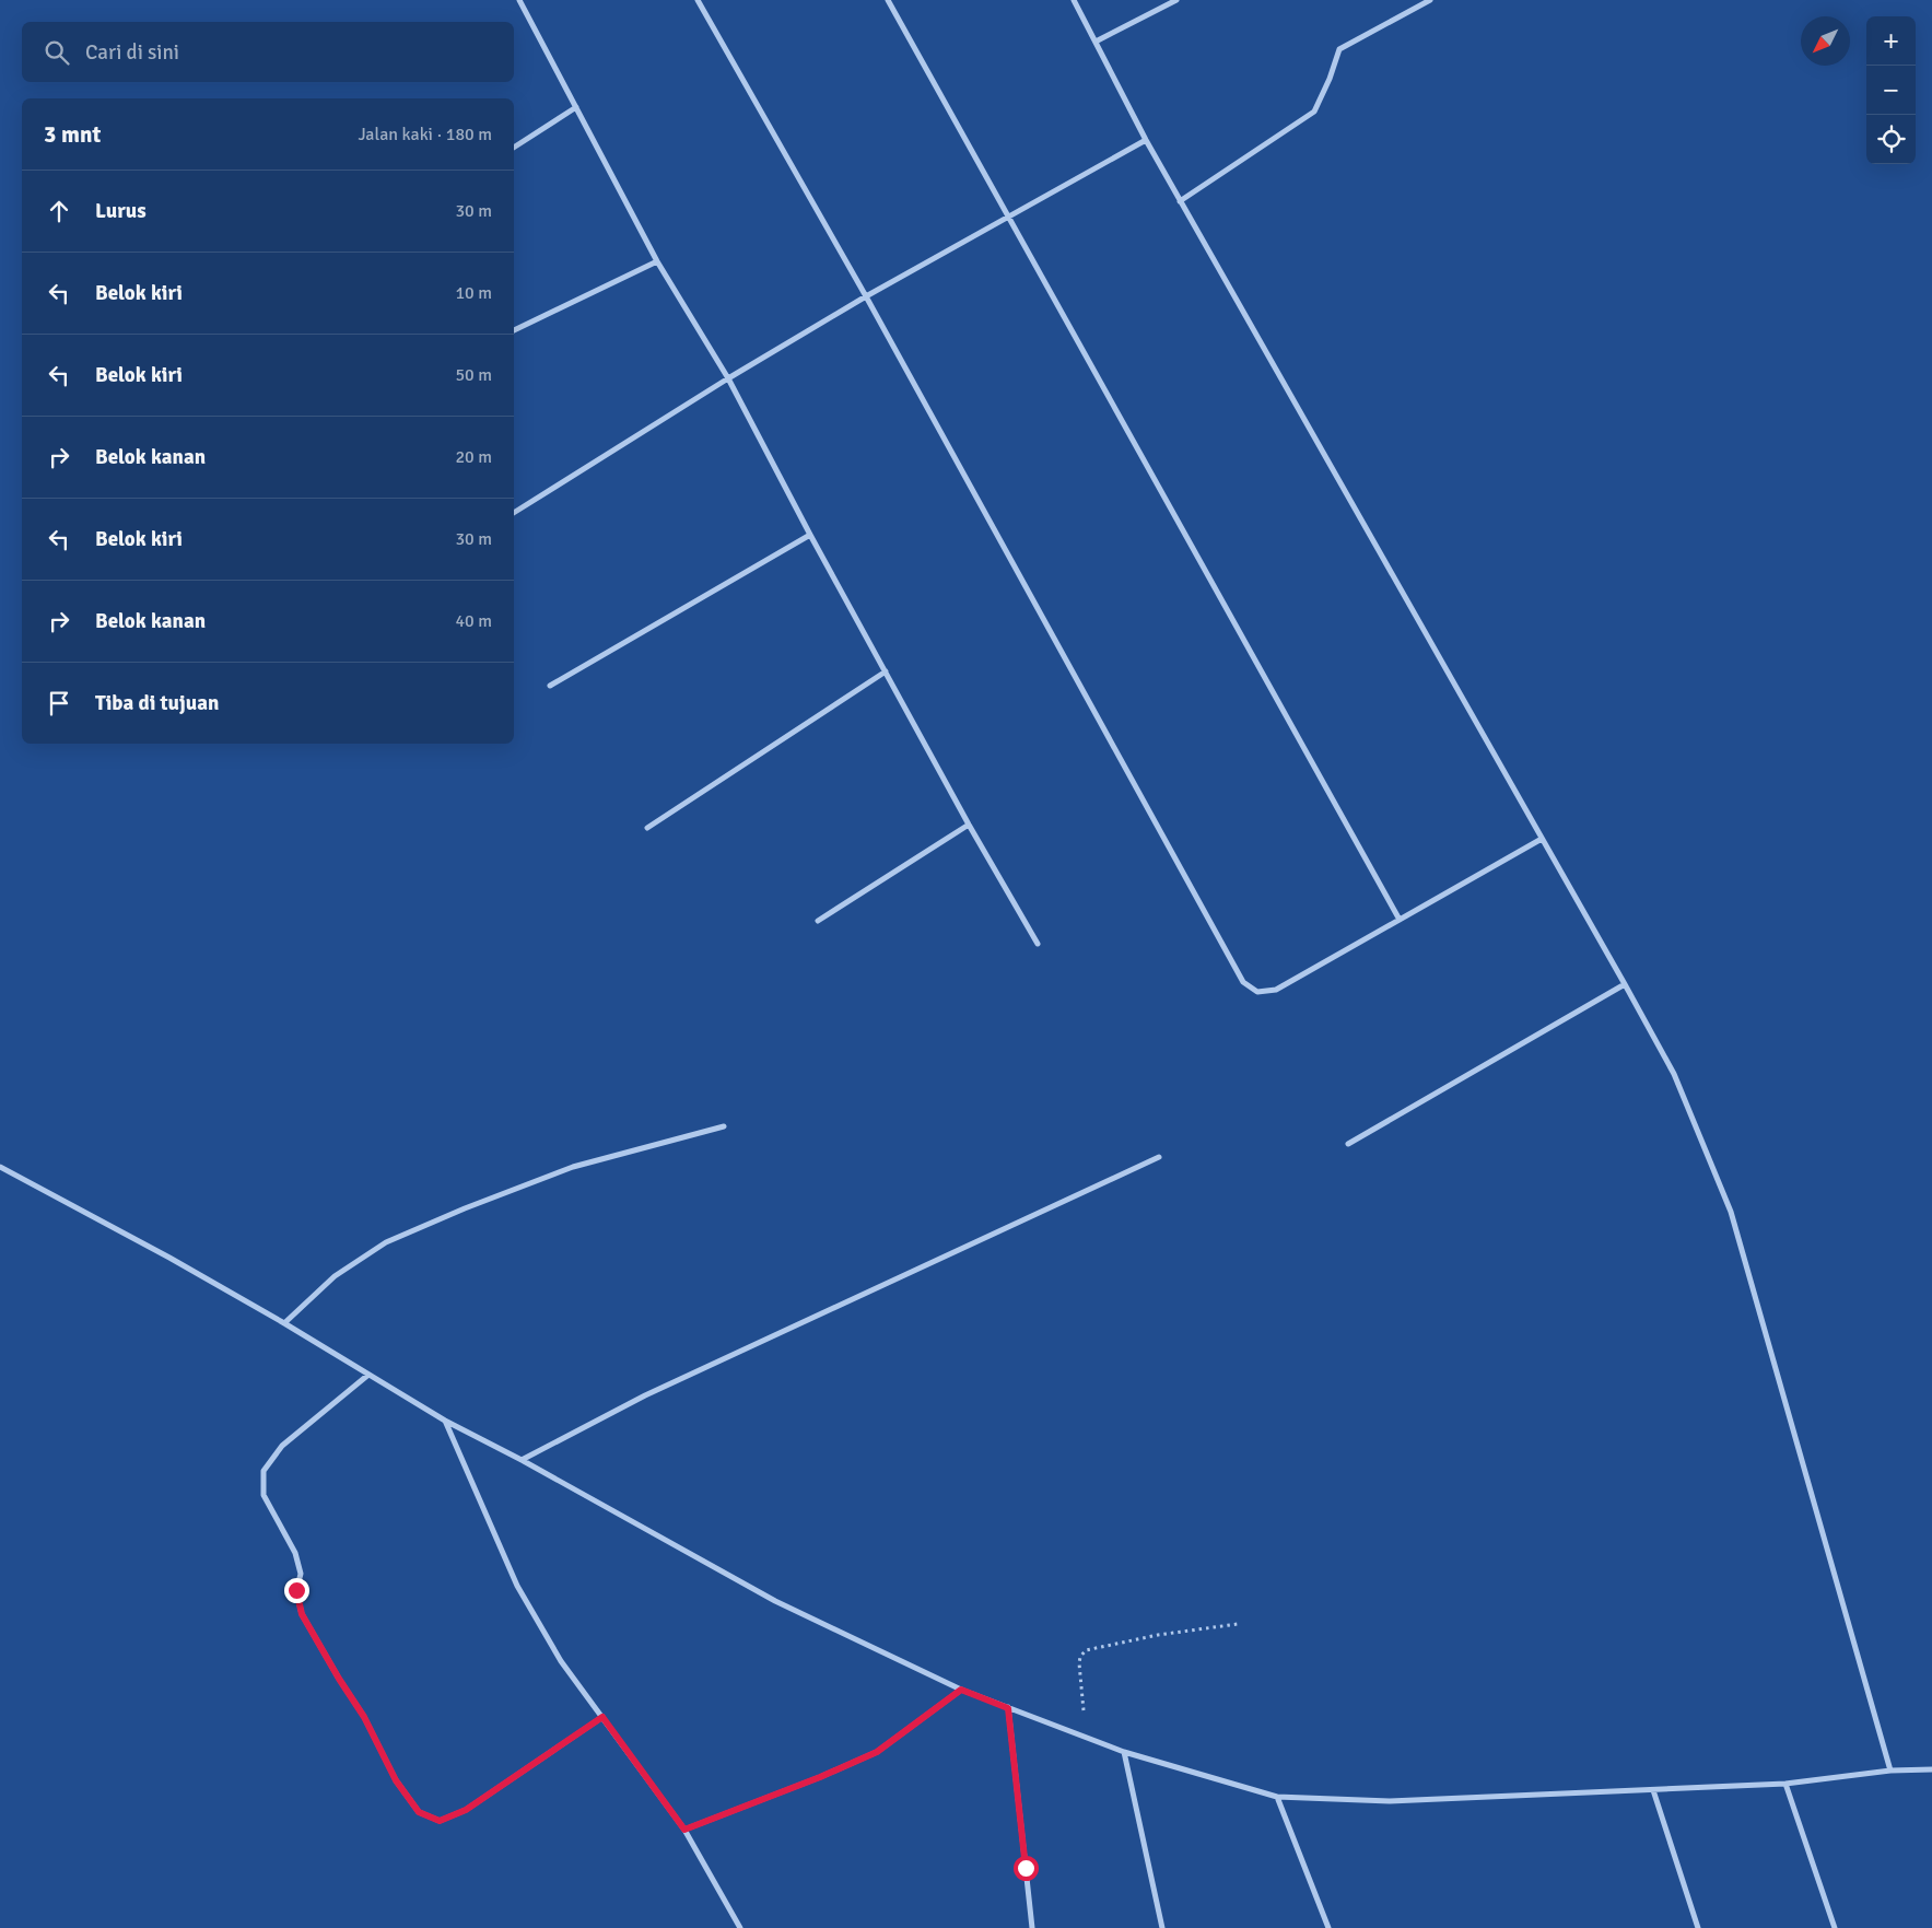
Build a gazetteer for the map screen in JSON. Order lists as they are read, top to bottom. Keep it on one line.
{"north":"bottom left","page":{"map_buttons":["+","−"],"search":"Cari di sini","heading":["3 mnt","Jalan kaki · 180 m"],"list":[["Lurus","30 m"],["Belok kiri","10 m"],["Belok kiri","50 m"],["Belok kanan","20 m"],["Belok kiri","30 m"],["Belok kanan","40 m"],"Tiba di tujuan"]}}
